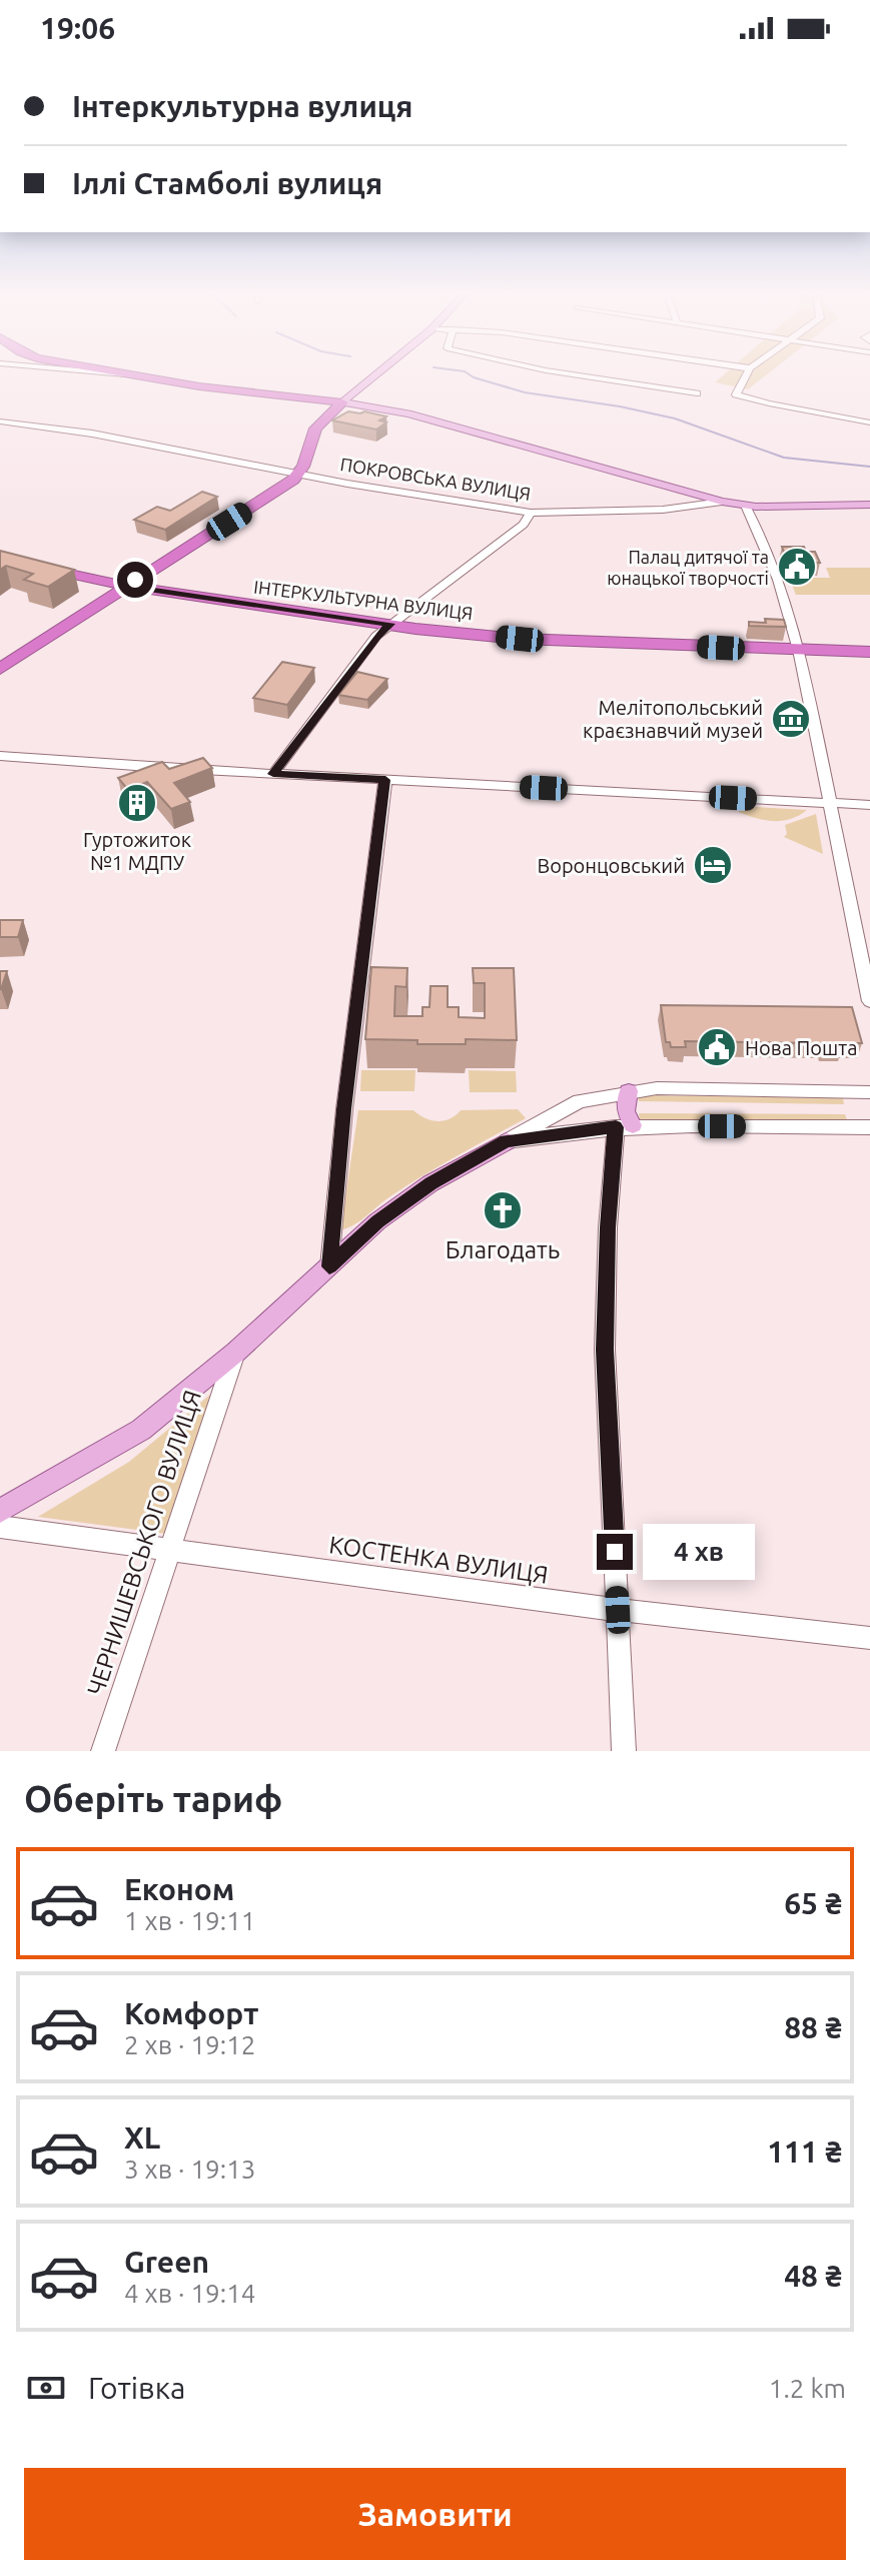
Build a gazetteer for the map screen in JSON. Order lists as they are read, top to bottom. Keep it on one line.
{"streets":{"highway":["ІНТЕРКУЛЬТУРНА ВУЛИЦЯ"],"main road":["ПОКРОВСЬКА ВУЛИЦЯ"],"street":["ЧЕРНИШЕВСЬКОГО ВУЛИЦЯ","КОСТЕНКА ВУЛИЦЯ"]},"crossings":[["ЧЕРНИШЕВСЬКОГО ВУЛИЦЯ","КОСТЕНКА ВУЛИЦЯ"]],"places":{"public building":["Палац дитячої та юнацької творчості","Нова Пошта"],"museum":["Мелітопольський краєзнавчий музей"],"building":["Гуртожиток №1 МДПУ"],"hotel":["Воронцовський"],"church":["Благодать"]},"page":{"status":"19:06","banner":["Інтеркультурна вулиця","Іллі Стамболі вулиця"],"bubble":"4 хв","heading":"Оберіть тариф","list":[{"name":"Економ","note":"1 хв · 19:11","value":"65 ₴"},{"name":"Комфорт","note":"2 хв · 19:12","value":"88 ₴"},{"name":"XL","note":"3 хв · 19:13","value":"111 ₴"},{"name":"Green","note":"4 хв · 19:14","value":"48 ₴"}],"pay":["Готівка","1.2 km"],"buttons":"Замовити"}}
